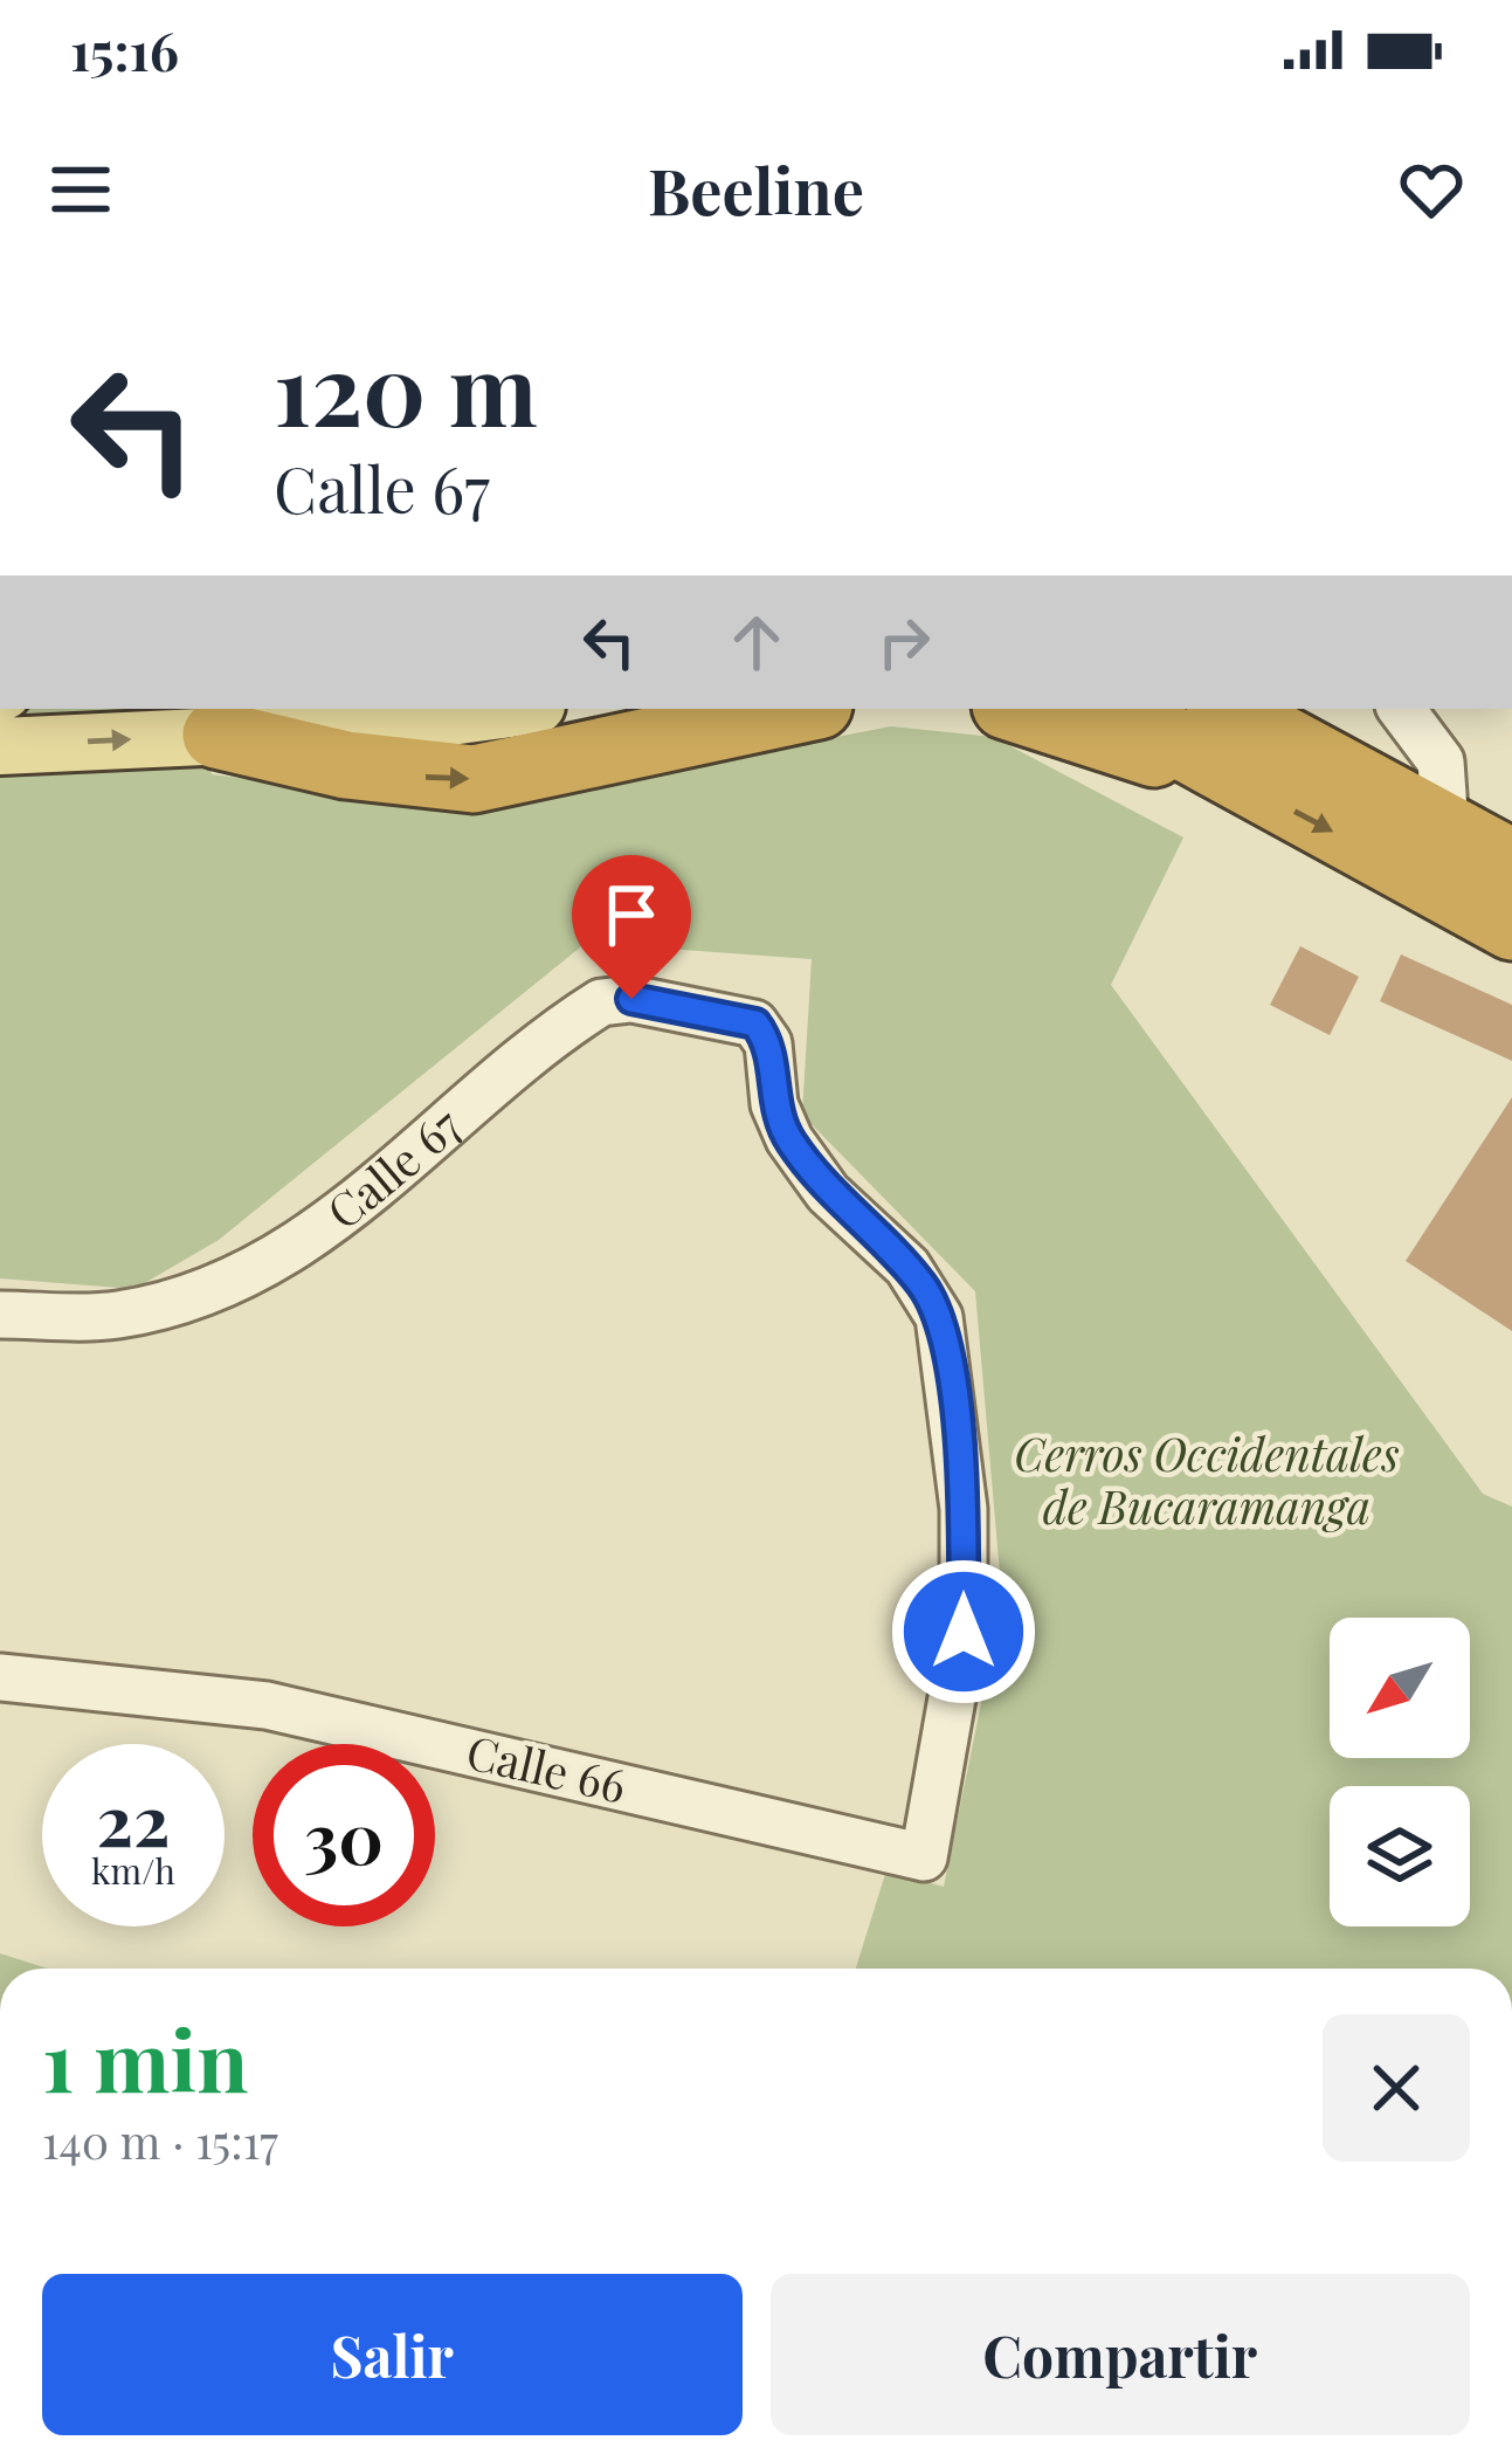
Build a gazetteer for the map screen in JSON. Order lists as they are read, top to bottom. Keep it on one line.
{"streets":{"street":["Calle 67","Calle 66"]},"crossings":[["Calle 67","Calle 66"]],"parks":["Cerros Occidentales de Bucaramanga"],"north":"bottom left","page":{"status":"15:16","header":"Beeline","turn":["120 m","Calle 67"],"speed":"22 km/h","limit":"30","heading":["1 min","140 m · 15:17"],"buttons":["Salir","Compartir"]}}
